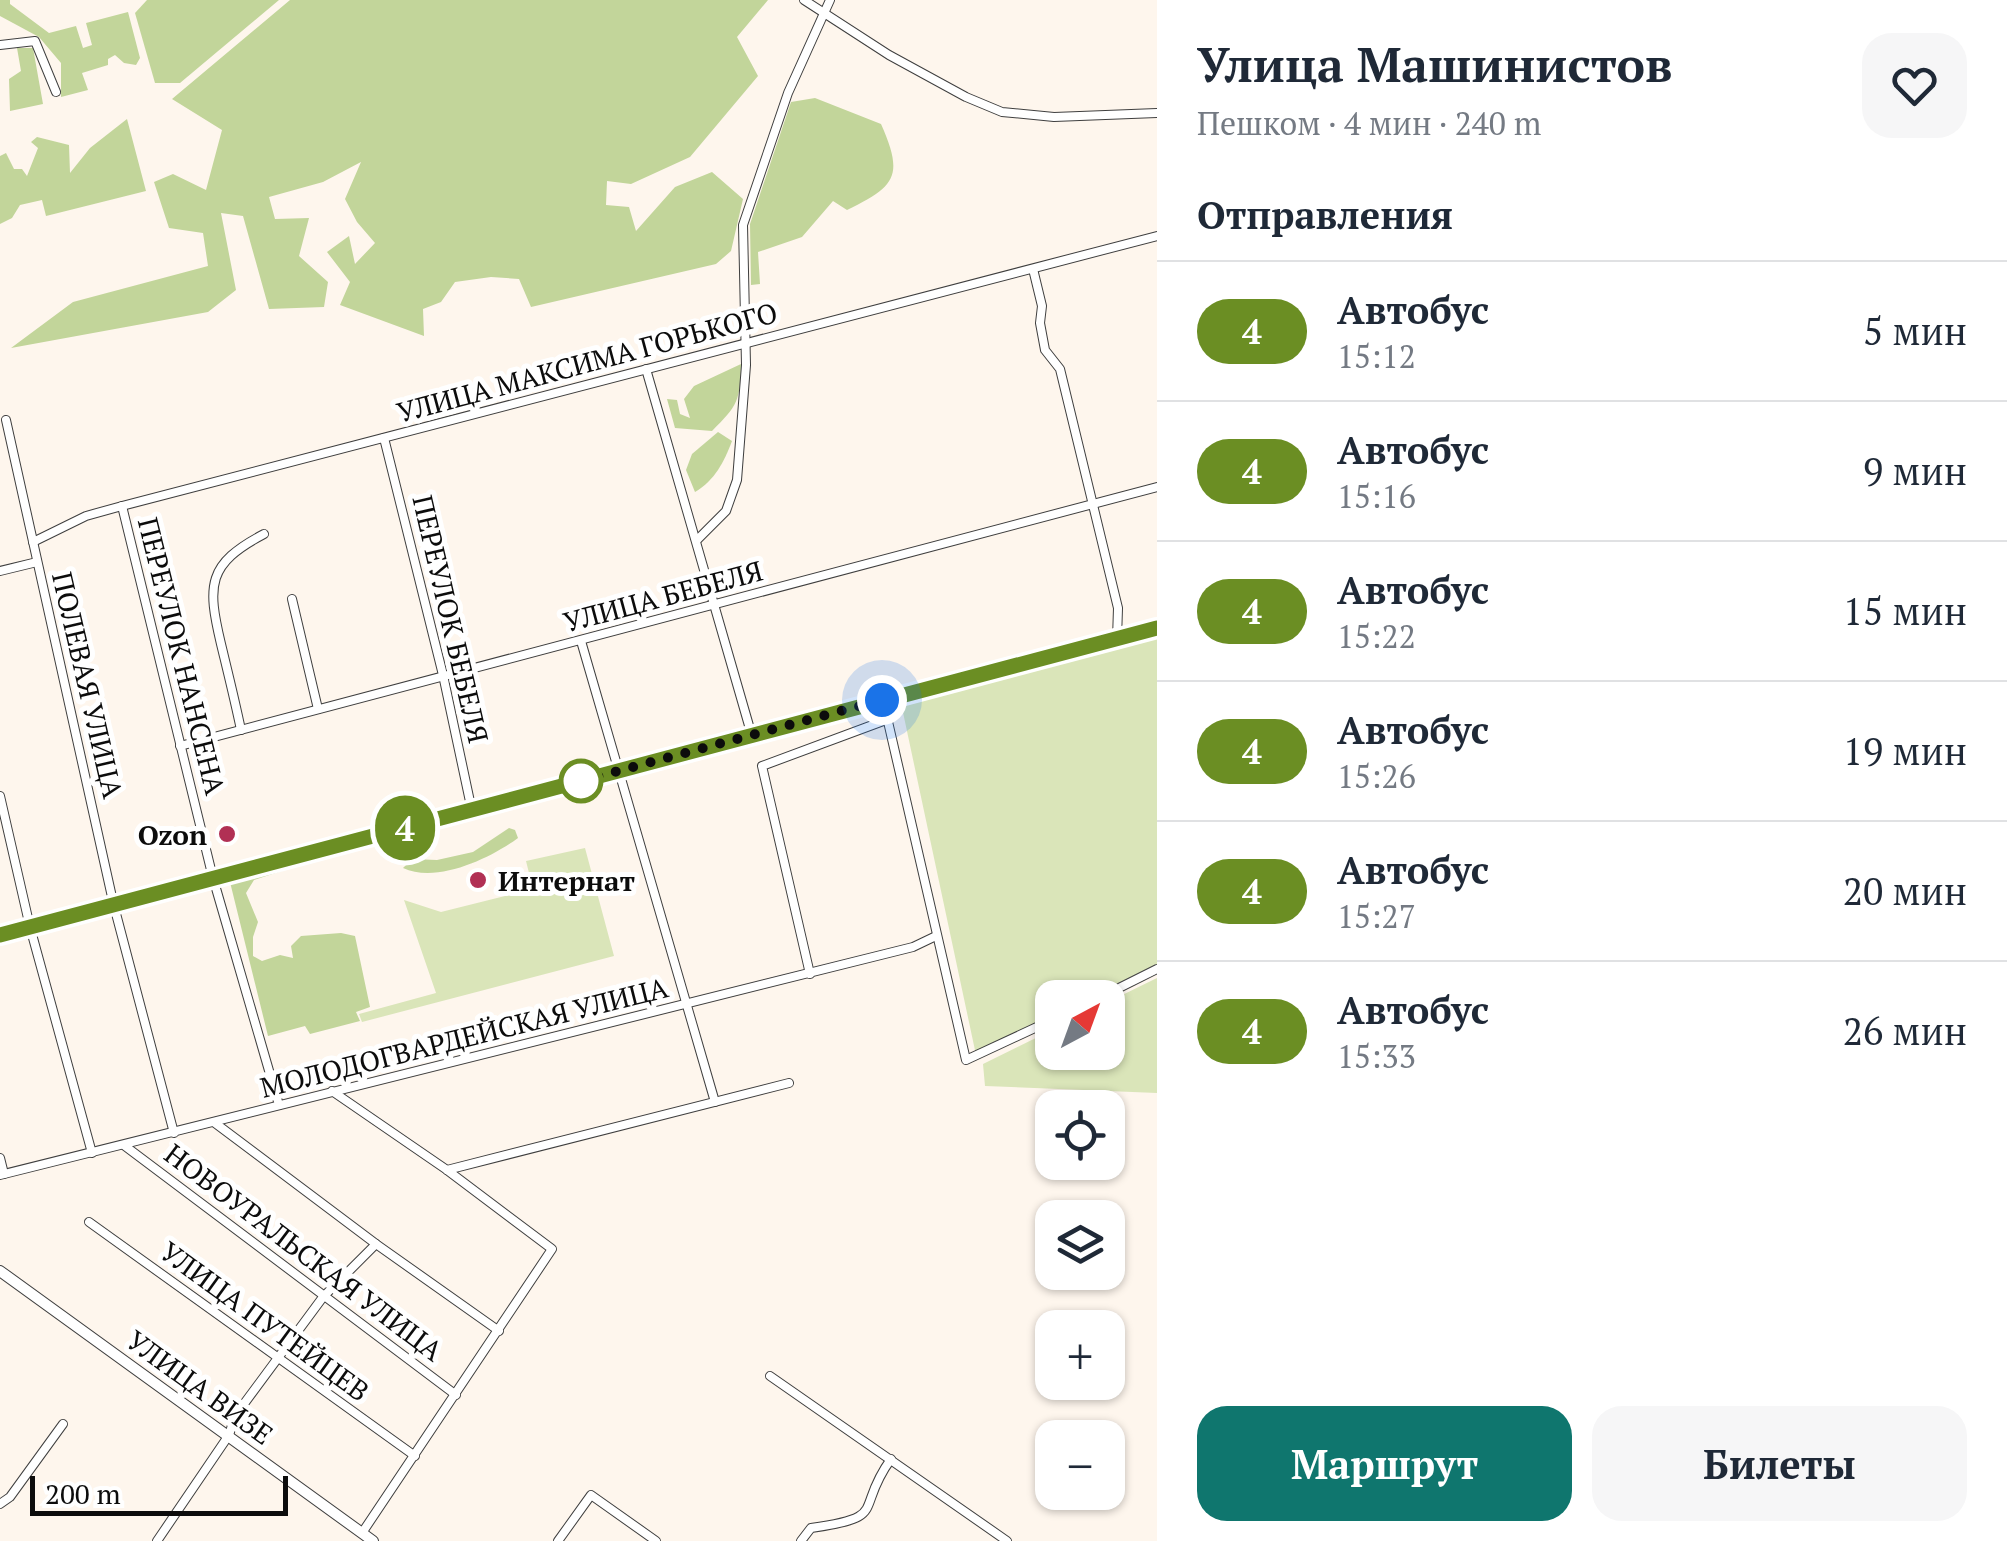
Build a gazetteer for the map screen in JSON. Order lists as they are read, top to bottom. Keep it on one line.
{"streets":{"street":["УЛИЦА МАКСИМА ГОРЬКОГО","УЛИЦА БЕБЕЛЯ","ПЕРЕУЛОК БЕБЕЛЯ","ПЕРЕУЛОК НАНСЕНА","ПОЛЕВАЯ УЛИЦА","МОЛОДОГВАРДЕЙСКАЯ УЛИЦА","НОВОУРАЛЬСКАЯ УЛИЦА","УЛИЦА ПУТЕЙЦЕВ","УЛИЦА ВИЗЕ"]},"crossings":[["УЛИЦА МАКСИМА ГОРЬКОГО","ПЕРЕУЛОК БЕБЕЛЯ"],["УЛИЦА МАКСИМА ГОРЬКОГО","ПЕРЕУЛОК НАНСЕНА"],["УЛИЦА МАКСИМА ГОРЬКОГО","ПОЛЕВАЯ УЛИЦА"],["УЛИЦА БЕБЕЛЯ","ПЕРЕУЛОК БЕБЕЛЯ"],["УЛИЦА БЕБЕЛЯ","ПЕРЕУЛОК НАНСЕНА"],["ПЕРЕУЛОК НАНСЕНА","МОЛОДОГВАРДЕЙСКАЯ УЛИЦА"],["ПОЛЕВАЯ УЛИЦА","МОЛОДОГВАРДЕЙСКАЯ УЛИЦА"],["МОЛОДОГВАРДЕЙСКАЯ УЛИЦА","НОВОУРАЛЬСКАЯ УЛИЦА"]],"places":["Ozon","Интернат"],"lines":["bus line 4"],"scale_bar":"200 m","north":"top right","page":{"on_map":"4","heading":[["Улица Машинистов","Пешком · 4 мин · 240 m"],"Отправления"],"list":[{"mark":"4","name":"Автобус","note":"15:12","value":"5 мин"},{"mark":"4","name":"Автобус","note":"15:16","value":"9 мин"},{"mark":"4","name":"Автобус","note":"15:22","value":"15 мин"},{"mark":"4","name":"Автобус","note":"15:26","value":"19 мин"},{"mark":"4","name":"Автобус","note":"15:27","value":"20 мин"},{"mark":"4","name":"Автобус","note":"15:33","value":"26 мин"}],"map_buttons":["+","−"],"buttons":["Маршрут","Билеты"],"scale":"200 m"}}
